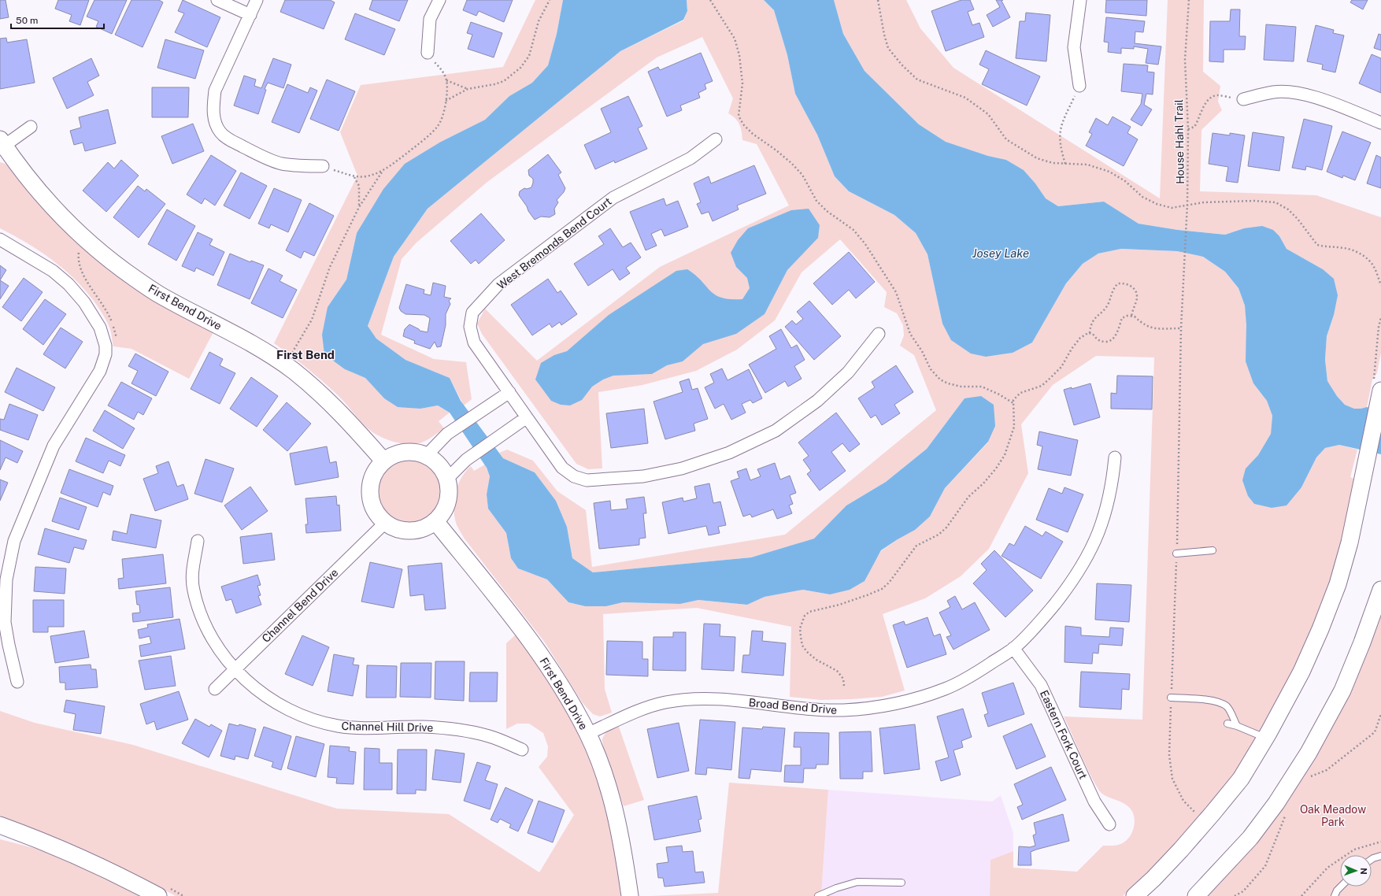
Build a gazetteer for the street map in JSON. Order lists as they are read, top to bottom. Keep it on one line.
{"streets":{"street":["West Bremonds Bend Court","First Bend Drive","Channel Bend Drive","Broad Bend Drive","Channel Hill Drive","Eastern Fork Court"],"path":["House Hahl Trail"]},"crossings":[["First Bend Drive","Channel Bend Drive"],["First Bend Drive","Broad Bend Drive"],["Channel Bend Drive","Channel Hill Drive"],["Broad Bend Drive","Eastern Fork Court"]],"districts":["First Bend"],"water":["Josey Lake"],"parks":["Oak Meadow Park"],"scale_bar":"50 m","north":"right"}
